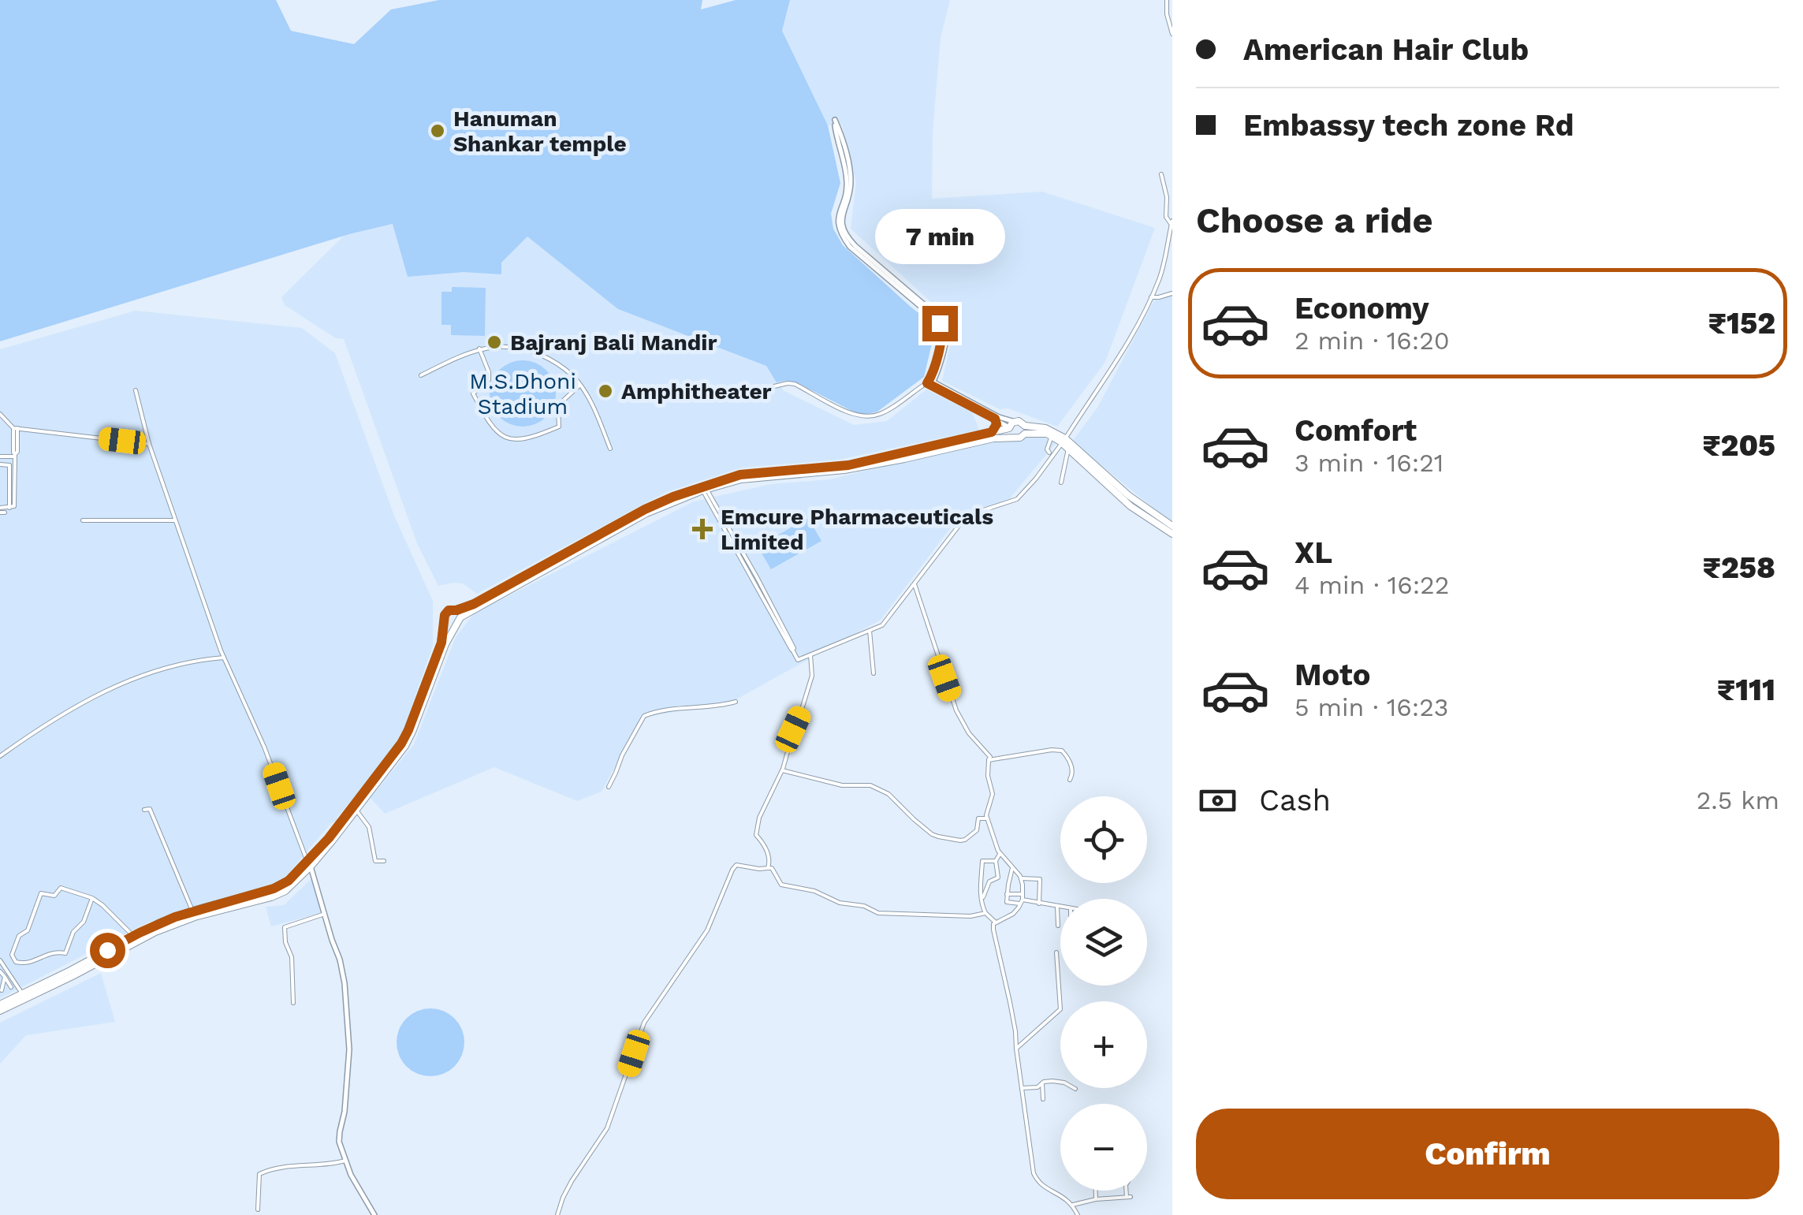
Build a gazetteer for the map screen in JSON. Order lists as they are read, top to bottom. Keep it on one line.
{"parks":["M.S.Dhoni Stadium"],"places":{"other":["Hanuman Shankar temple","Bajranj Bali Mandir","Amphitheater"],"health":["Emcure Pharmaceuticals Limited"]},"page":{"banner":["American Hair Club","Embassy tech zone Rd"],"heading":"Choose a ride","bubble":"7 min","list":[{"name":"Economy","note":"2 min · 16:20","value":"₹152"},{"name":"Comfort","note":"3 min · 16:21","value":"₹205"},{"name":"XL","note":"4 min · 16:22","value":"₹258"},{"name":"Moto","note":"5 min · 16:23","value":"₹111"}],"pay":["Cash","2.5 km"],"map_buttons":["+","−"],"buttons":"Confirm"}}
